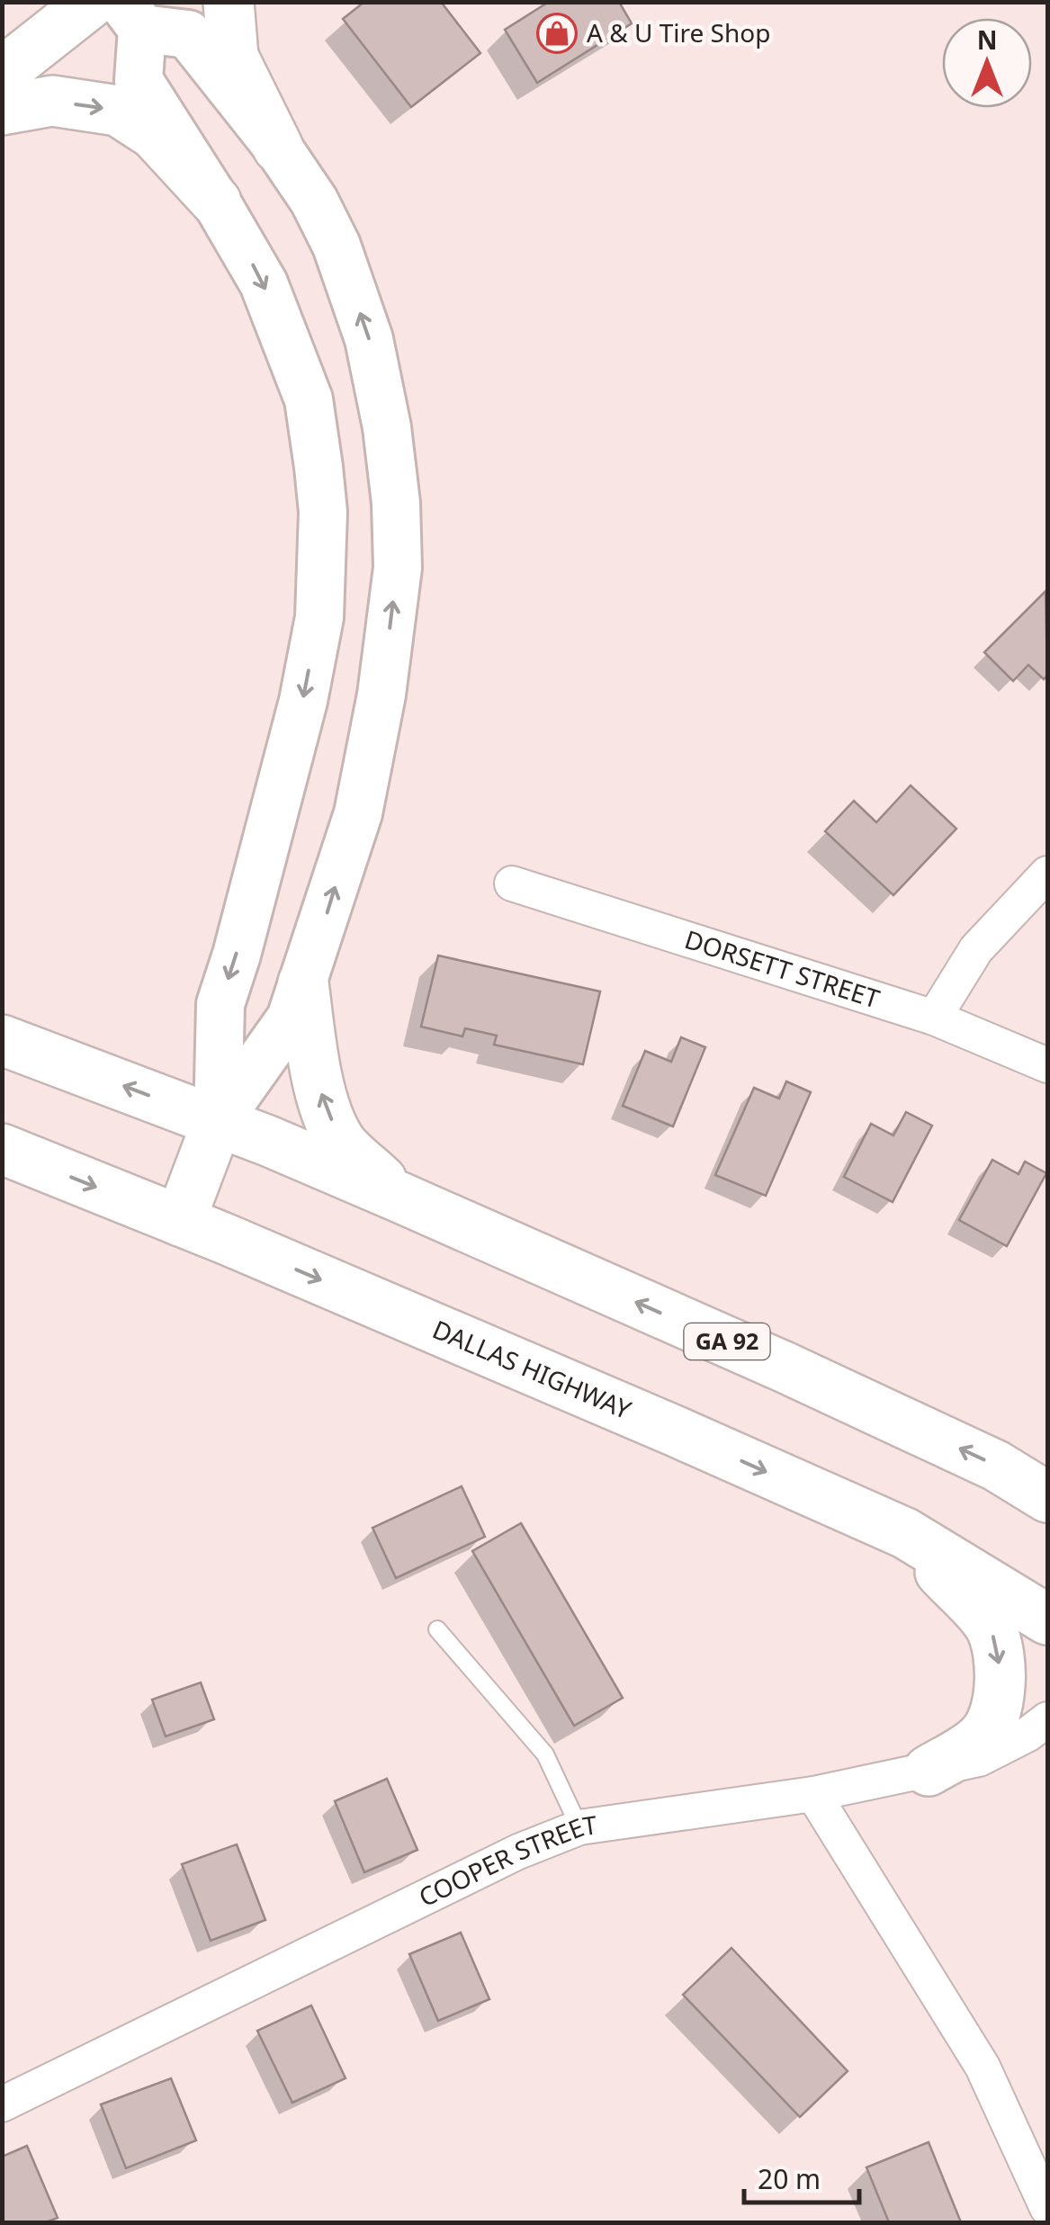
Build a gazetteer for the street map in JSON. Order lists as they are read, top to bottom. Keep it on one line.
{"streets":{"main road":["GA 92","DALLAS HIGHWAY"],"street":["DORSETT STREET","COOPER STREET"]},"places":{"shop":["A & U Tire Shop"]},"scale_bar":"20 m","north":"top"}
